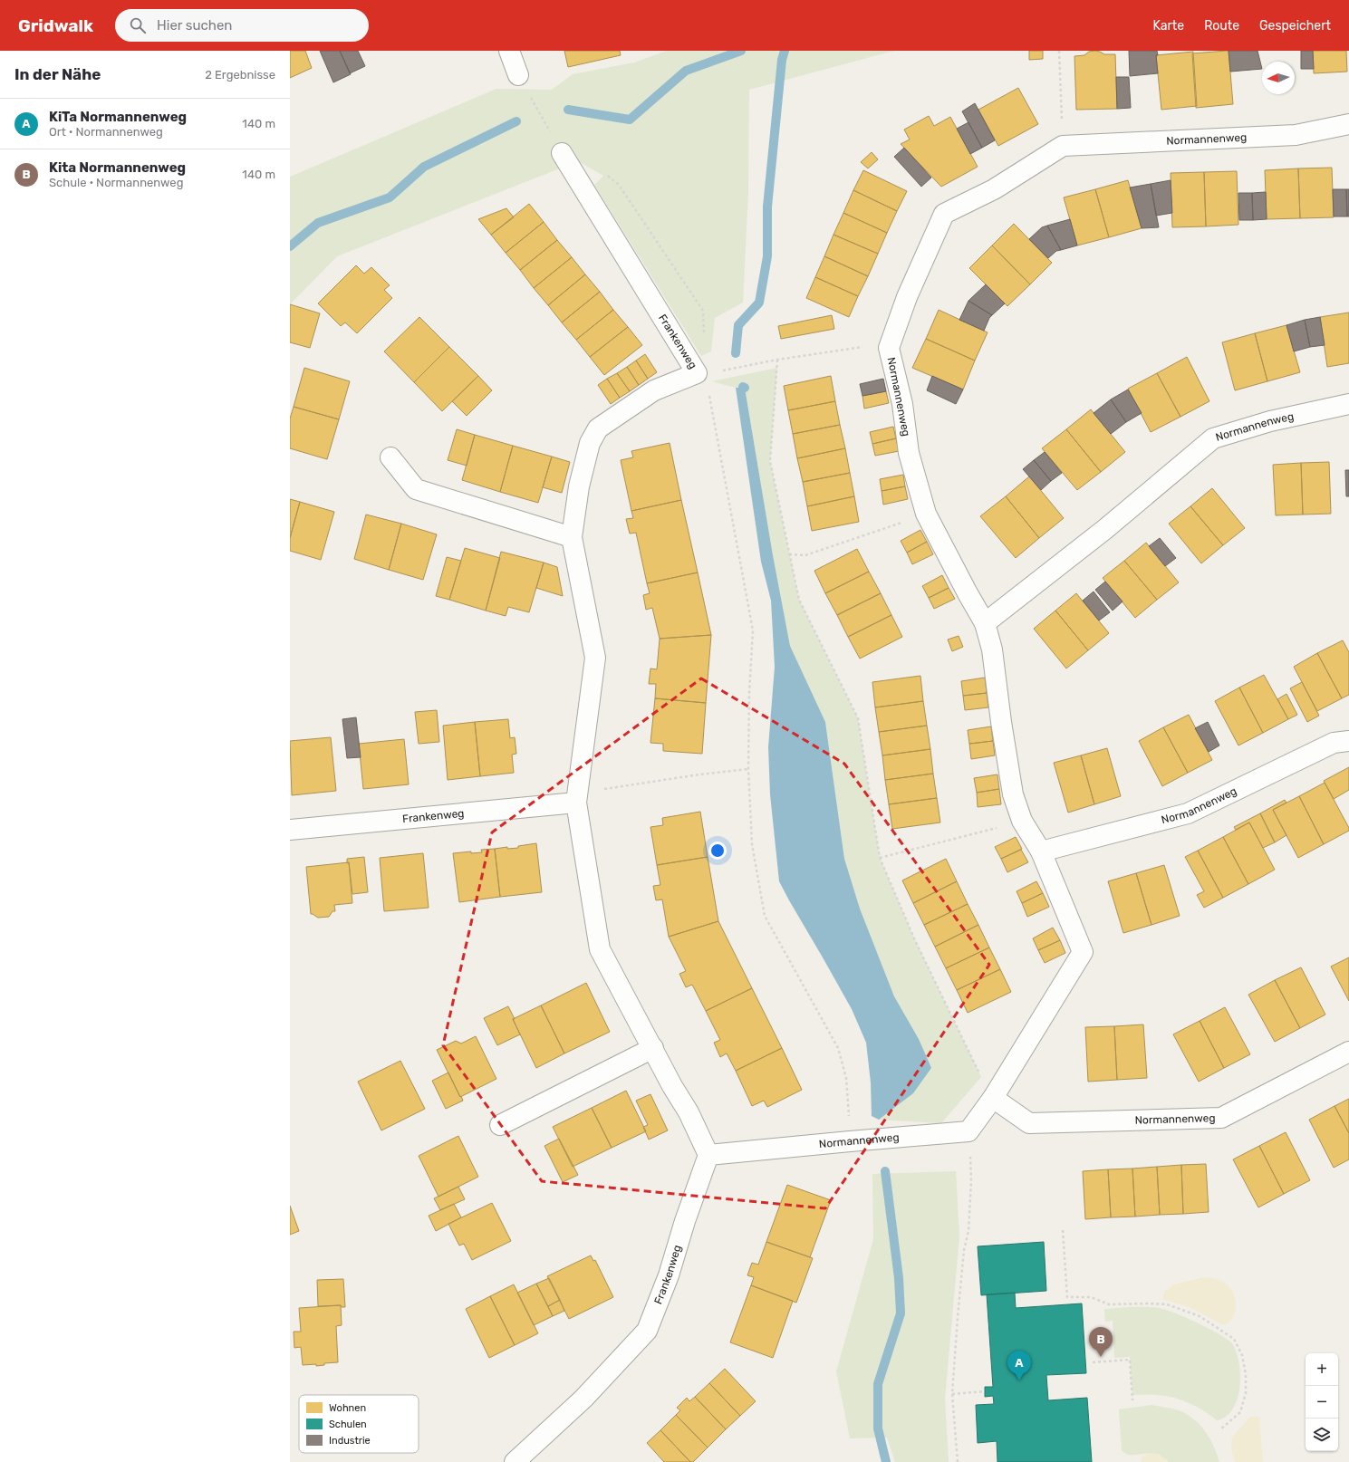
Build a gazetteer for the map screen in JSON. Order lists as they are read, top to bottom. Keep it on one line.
{"streets":{"street":["Normannenweg","Frankenweg"]},"crossings":[["Normannenweg","Frankenweg"]],"legend":["Wohnen","Schulen","Industrie"],"north":"left","page":{"header":"Gridwalk","search":"Hier suchen","nav":["Karte","Route","Gespeichert"],"heading":["In der Nähe","2 Ergebnisse"],"list":[{"mark":"A","name":"KiTa Normannenweg","note":"Ort · Normannenweg","value":"140 m"},{"mark":"B","name":"Kita Normannenweg","note":"Schule · Normannenweg","value":"140 m"}],"pins":["B","A"],"map_buttons":["+","−"]}}
